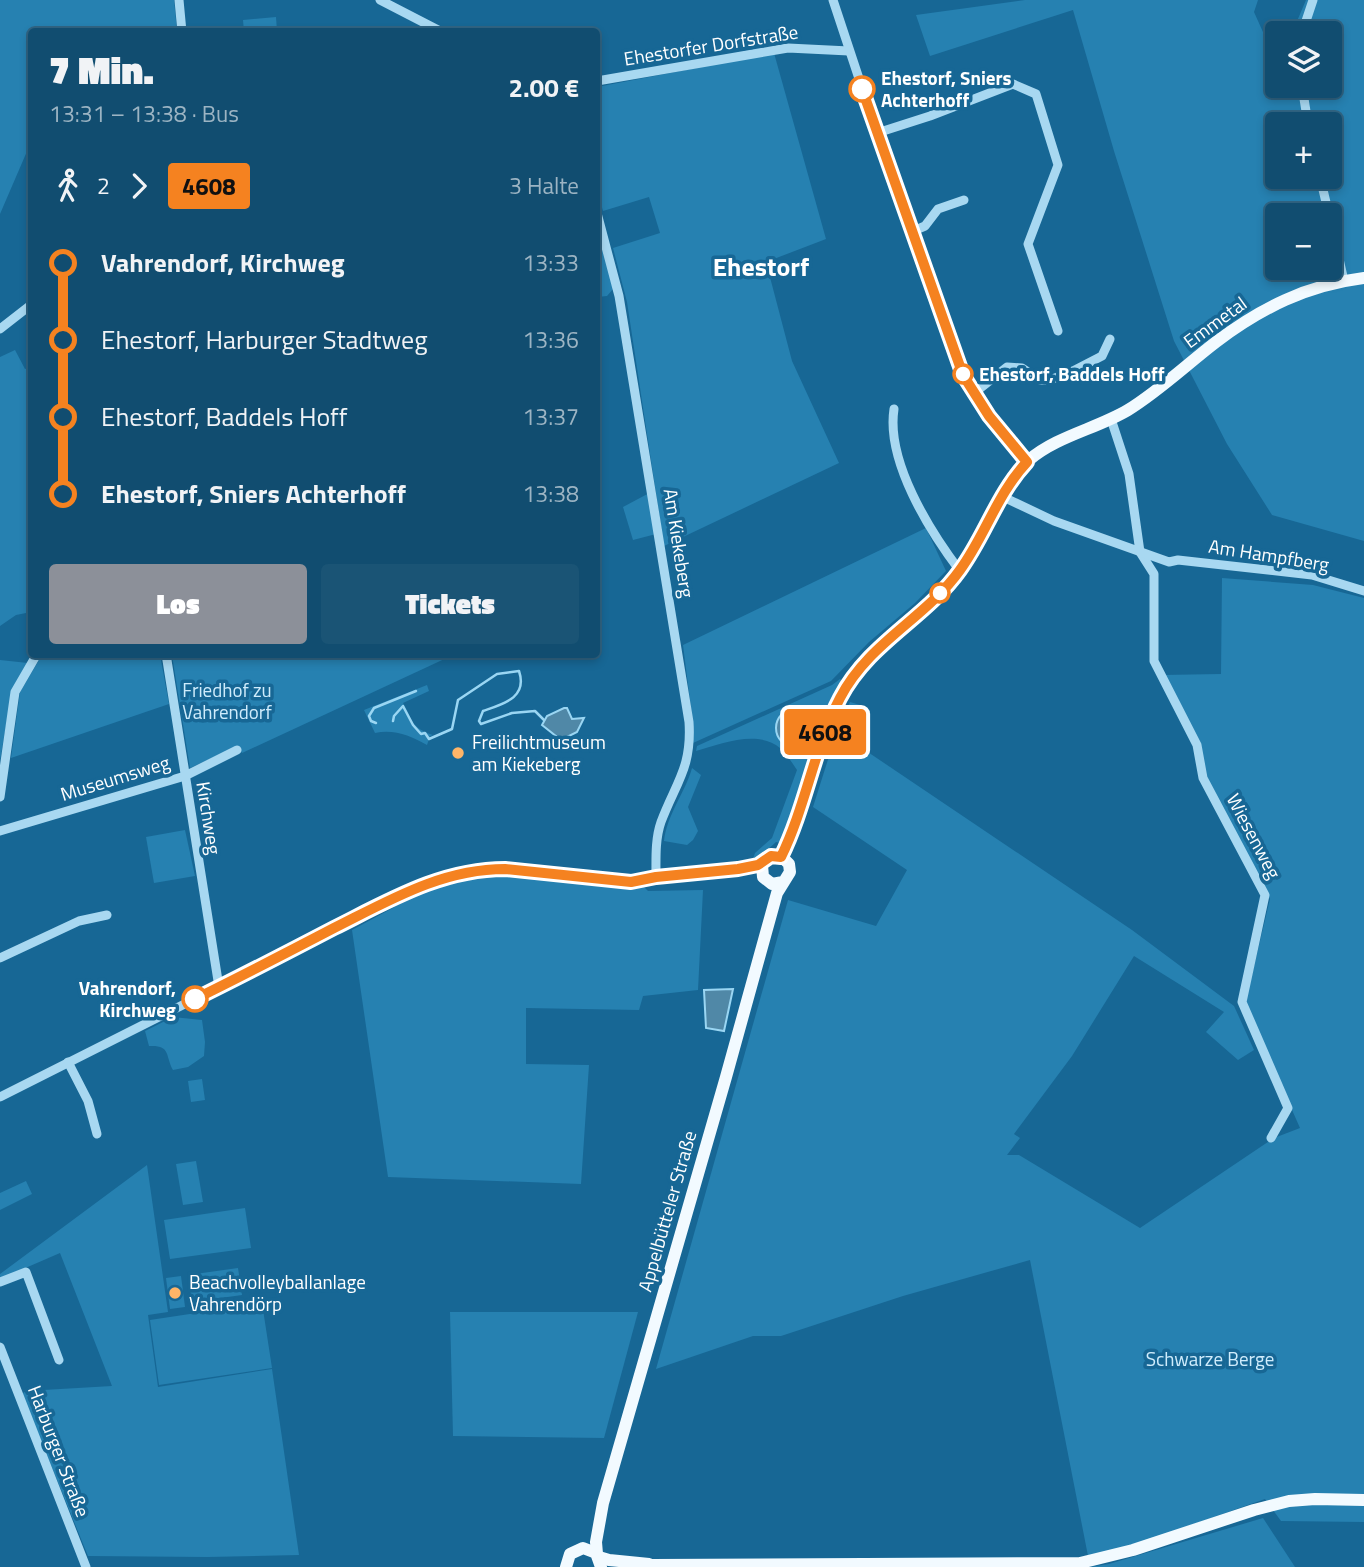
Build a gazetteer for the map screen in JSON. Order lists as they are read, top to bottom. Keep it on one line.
{"streets":{"main road":["Emmetal","Appelbütteler Straße"],"street":["Ehestorfer Dorfstraße","Am Kiekeberg","Am Hampfberg","Museumsweg","Kirchweg","Wiesenweg","Harburger Straße"]},"crossings":[["Am Hampfberg","Wiesenweg"],["Museumsweg","Kirchweg"]],"districts":["Ehestorf"],"parks":["Friedhof zu Vahrendorf","Schwarze Berge"],"places":["Ehestorf, Sniers Achterhoff","Ehestorf, Baddels Hoff","Freilichtmuseum am Kiekeberg","Vahrendorf, Kirchweg","Beachvolleyballanlage Vahrendörp"],"lines":["bus line 4608"],"page":{"on_map":"4608","map_buttons":["+","−"],"heading":["7 Min.","13:31 – 13:38 · Bus","2.00 €"],"legs":["2","4608","3 Halte"],"list":[{"name":"Vahrendorf, Kirchweg","value":"13:33"},{"name":"Ehestorf, Harburger Stadtweg","value":"13:36"},{"name":"Ehestorf, Baddels Hoff","value":"13:37"},{"name":"Ehestorf, Sniers Achterhoff","value":"13:38"}],"buttons":["Los","Tickets"]}}
